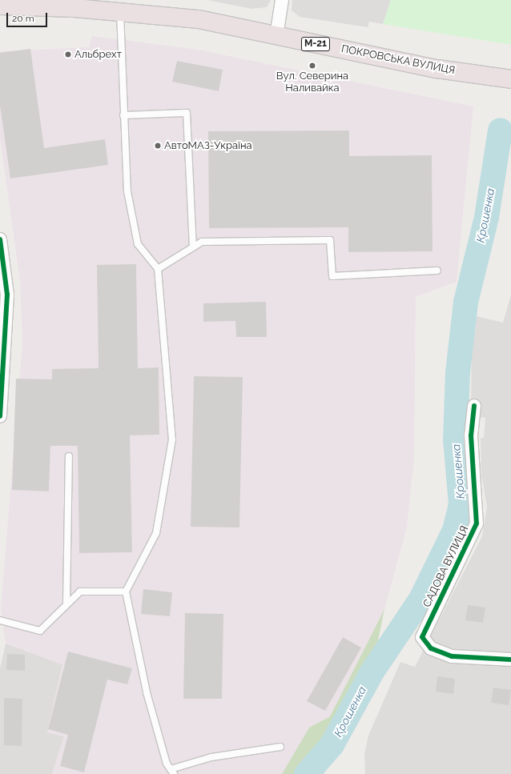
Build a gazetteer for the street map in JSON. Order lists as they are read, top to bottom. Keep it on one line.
{"streets":{"highway":["М-21","ПОКРОВСЬКА ВУЛИЦЯ"],"street":["САДОВА ВУЛИЦЯ"]},"water":["Крошенка"],"places":["Альбрехт","Вул. Северина Наливайка","АвтоМАЗ-Україна"],"scale_bar":"20 m"}
